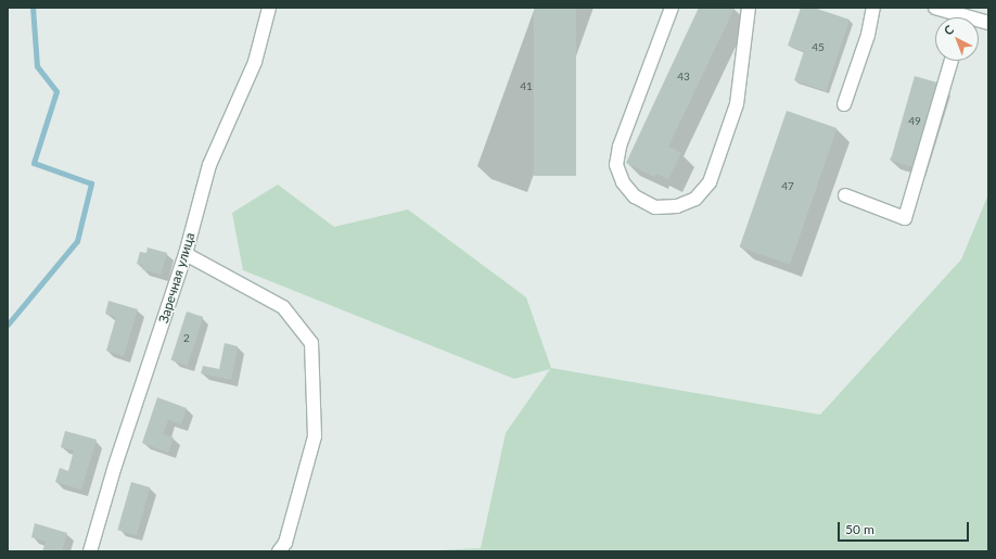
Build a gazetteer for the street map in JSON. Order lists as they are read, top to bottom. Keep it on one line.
{"streets":{"street":["Заречная улица"]},"house_numbers":["45","43","41","49","47","2"],"scale_bar":"50 m","north":"top left"}
